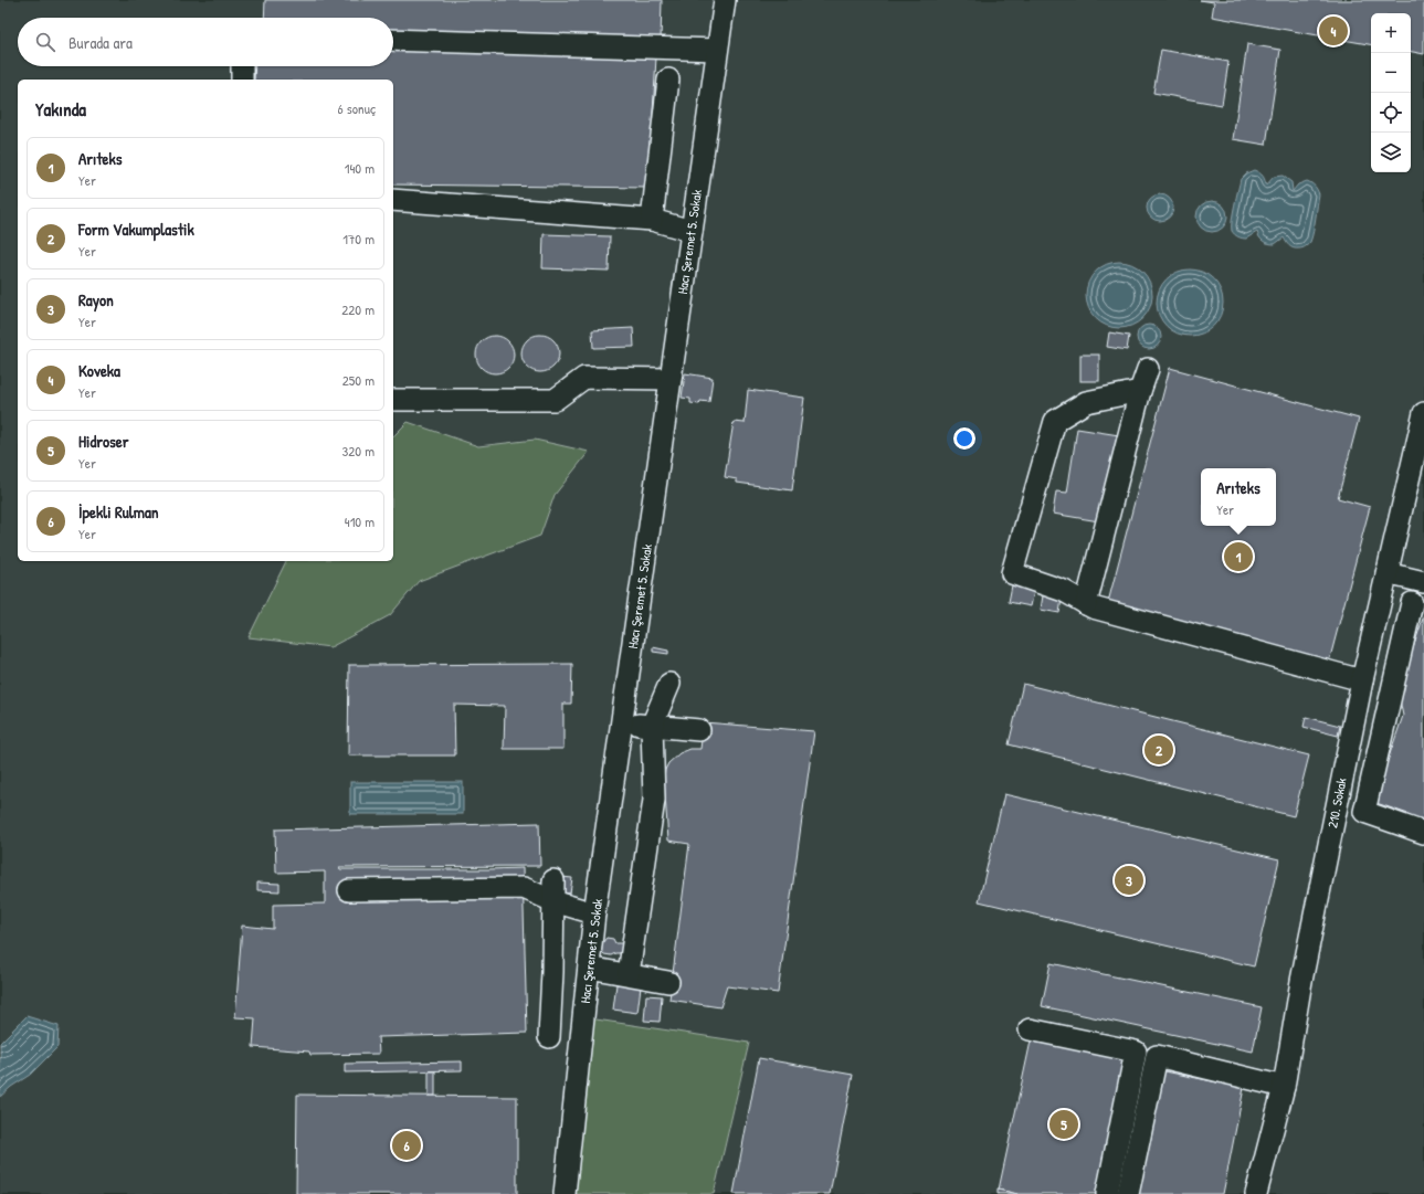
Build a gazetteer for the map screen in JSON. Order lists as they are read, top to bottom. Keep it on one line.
{"streets":{"street":["Hacı Şeremet 5. Sokak","210. Sokak"]},"page":{"map_buttons":["+","−"],"pins":["4","1","2","3","5","6"],"search":"Burada ara","heading":["Yakında","6 sonuç"],"list":[{"mark":"1","name":"Arıteks","note":"Yer","value":"140 m"},{"mark":"2","name":"Form Vakumplastik","note":"Yer","value":"170 m"},{"mark":"3","name":"Rayon","note":"Yer","value":"220 m"},{"mark":"4","name":"Koveka","note":"Yer","value":"250 m"},{"mark":"5","name":"Hidroser","note":"Yer","value":"320 m"},{"mark":"6","name":"İpekli Rulman","note":"Yer","value":"410 m"}],"popup":["Arıteks","Yer"]}}
